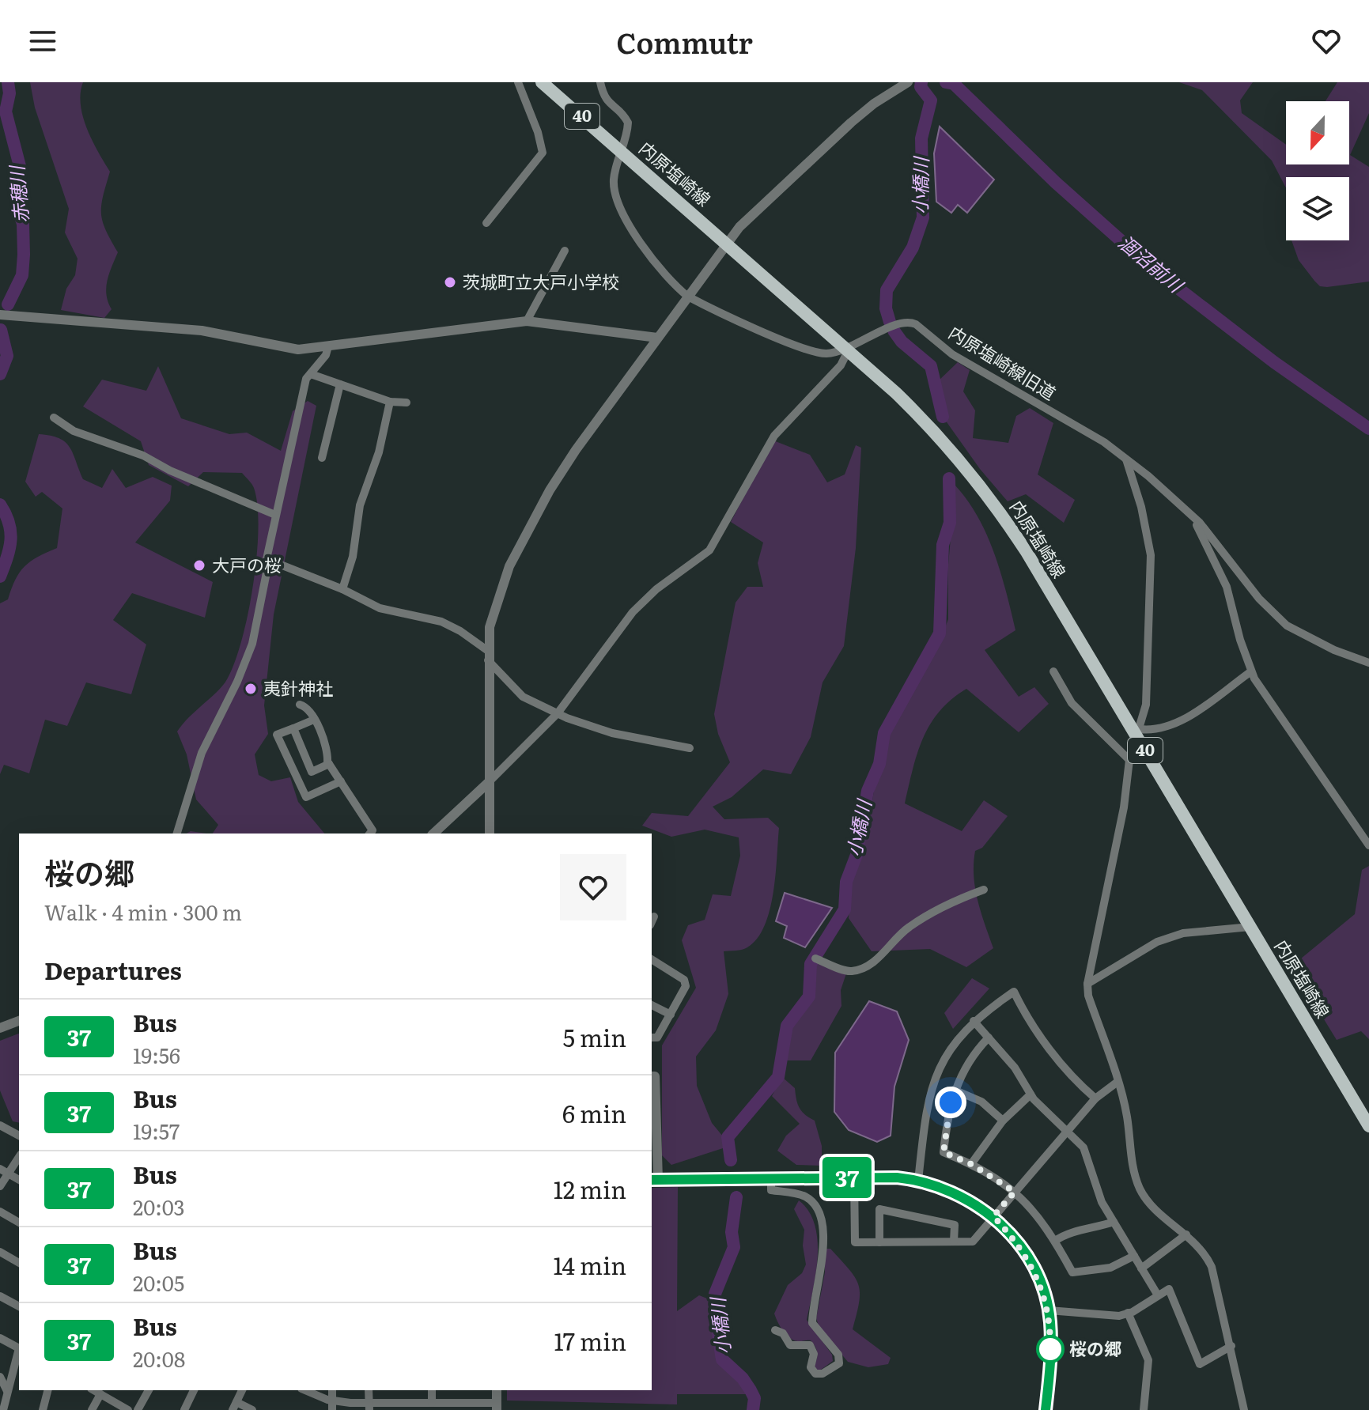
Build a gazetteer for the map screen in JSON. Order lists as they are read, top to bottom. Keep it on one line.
{"streets":{"main road":["40","内原塩崎線"],"street":["内原塩崎線旧道"]},"crossings":[["内原塩崎線","内原塩崎線旧道"]],"water":["小橋川","赤穂川","涸沼前川"],"places":["茨城町立大戸小学校","大戸の桜","夷針神社","桜の郷"],"lines":["bus line 37"],"north":"bottom","page":{"header":"Commutr","on_map":"37","heading":[["桜の郷","Walk · 4 min · 300 m"],"Departures"],"list":[{"mark":"37","name":"Bus","note":"19:56","value":"5 min"},{"mark":"37","name":"Bus","note":"19:57","value":"6 min"},{"mark":"37","name":"Bus","note":"20:03","value":"12 min"},{"mark":"37","name":"Bus","note":"20:05","value":"14 min"},{"mark":"37","name":"Bus","note":"20:08","value":"17 min"}]}}
